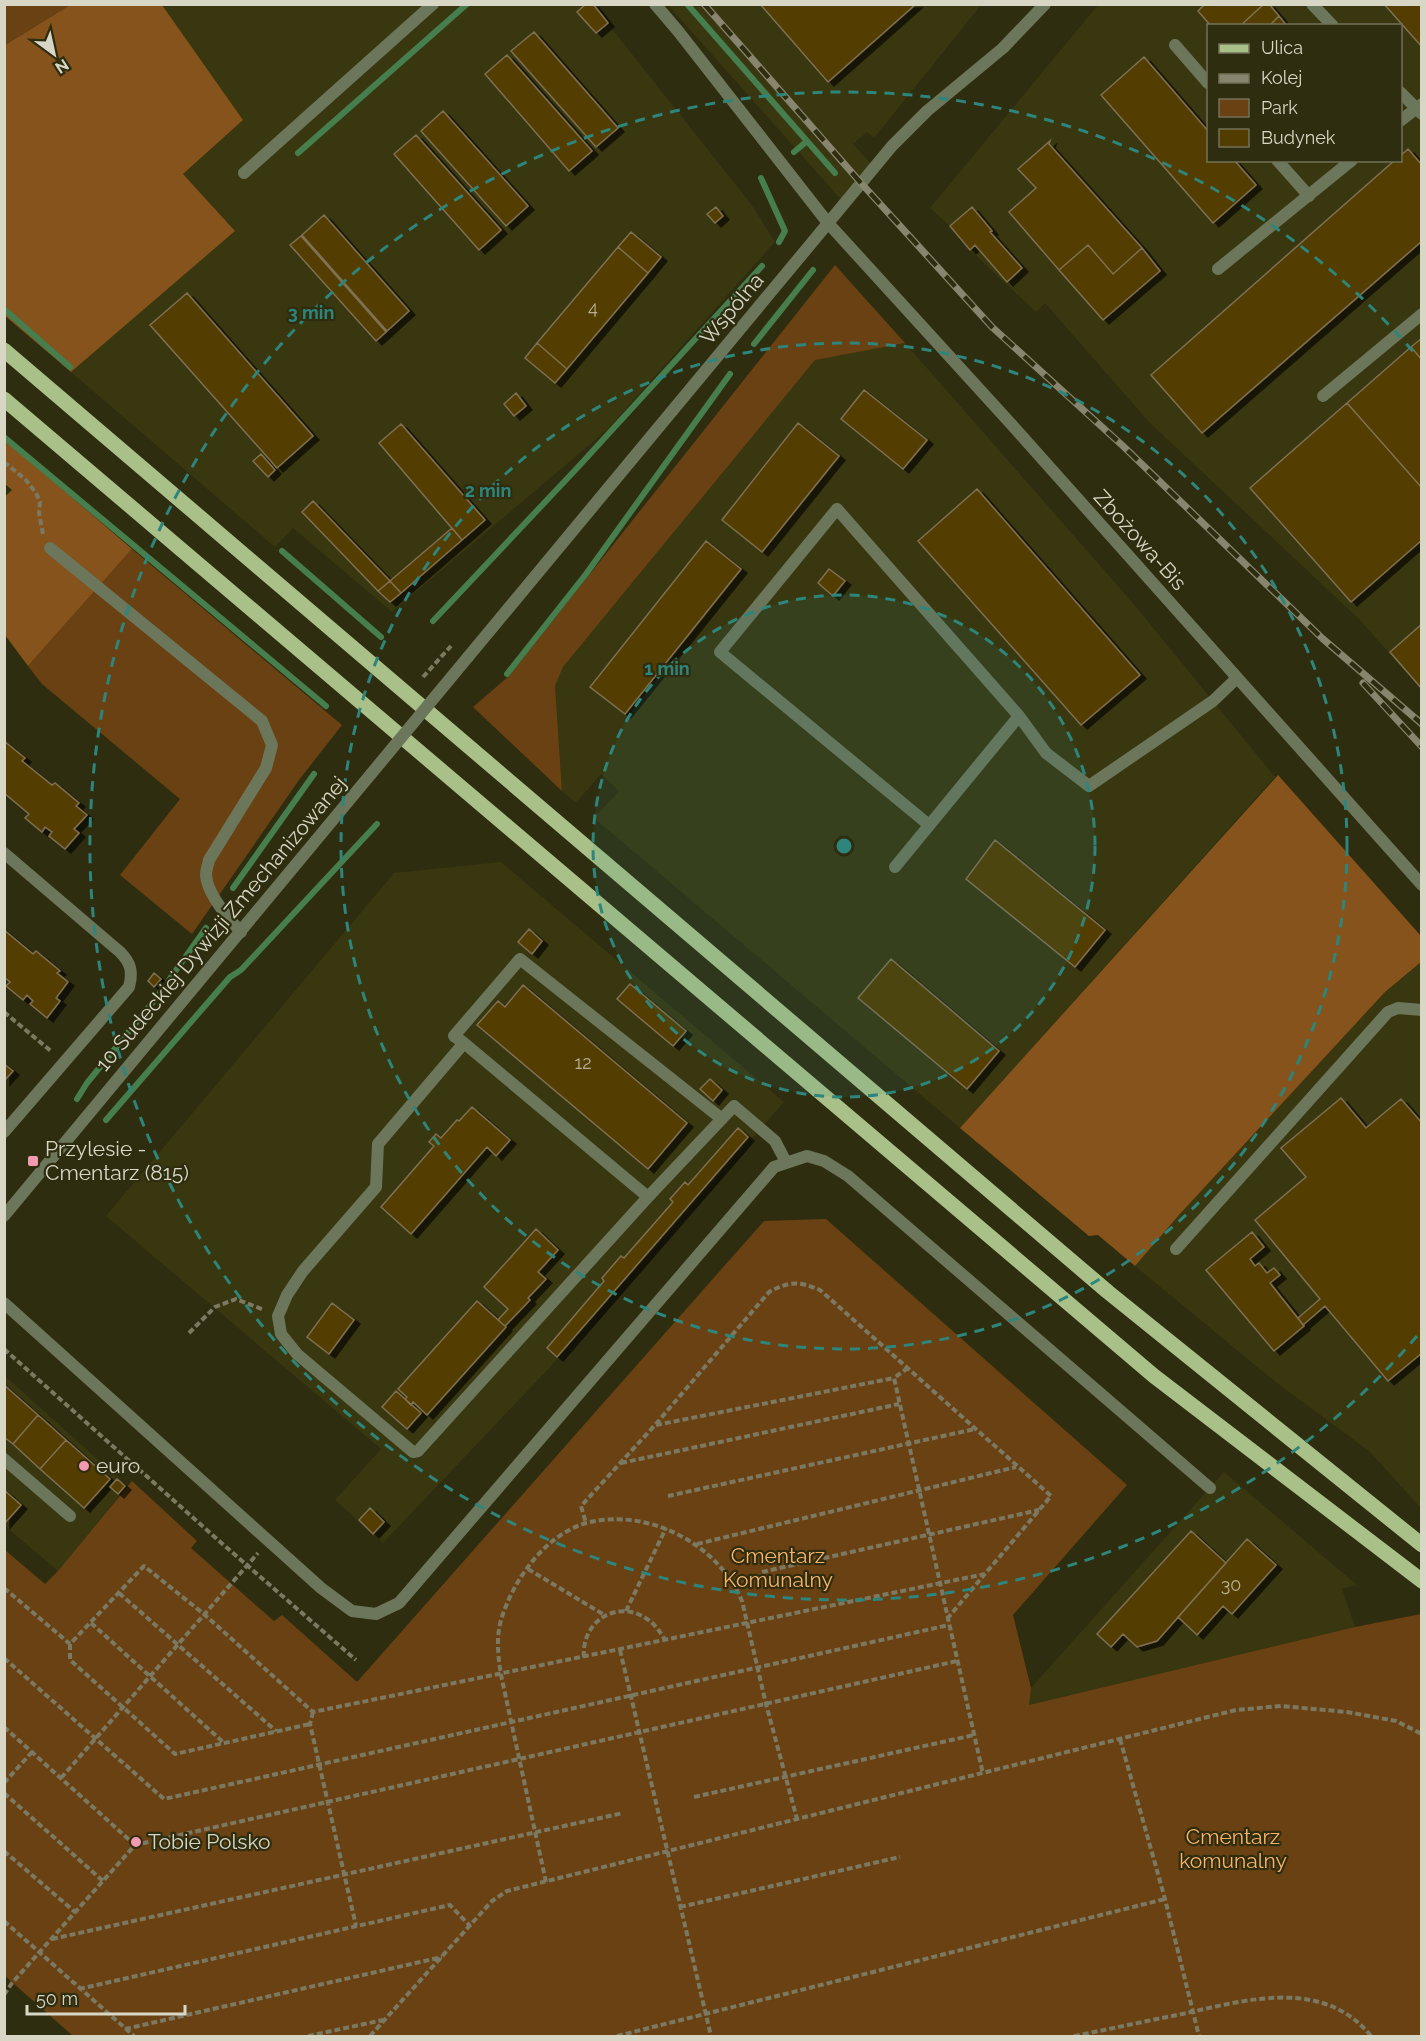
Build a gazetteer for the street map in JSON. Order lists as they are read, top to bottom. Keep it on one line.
{"streets":{"street":["Wspólna","Zbożowa-Bis","10 Sudeckiej Dywizji Zmechanizowanej"]},"crossings":[["Wspólna","Zbożowa-Bis"],["Wspólna","10 Sudeckiej Dywizji Zmechanizowanej"]],"parks":["Cmentarz Komunalny","Cmentarz komunalny"],"places":{"transit":["Przylesie - Cmentarz (815)"],"other":["euro","Tobie Polsko"]},"house_numbers":["4","12","30"],"legend":["Ulica","Kolej","Park","Budynek"],"scale_bar":"50 m","north":"bottom right","rings":["3 min","2 min","1 min"]}
